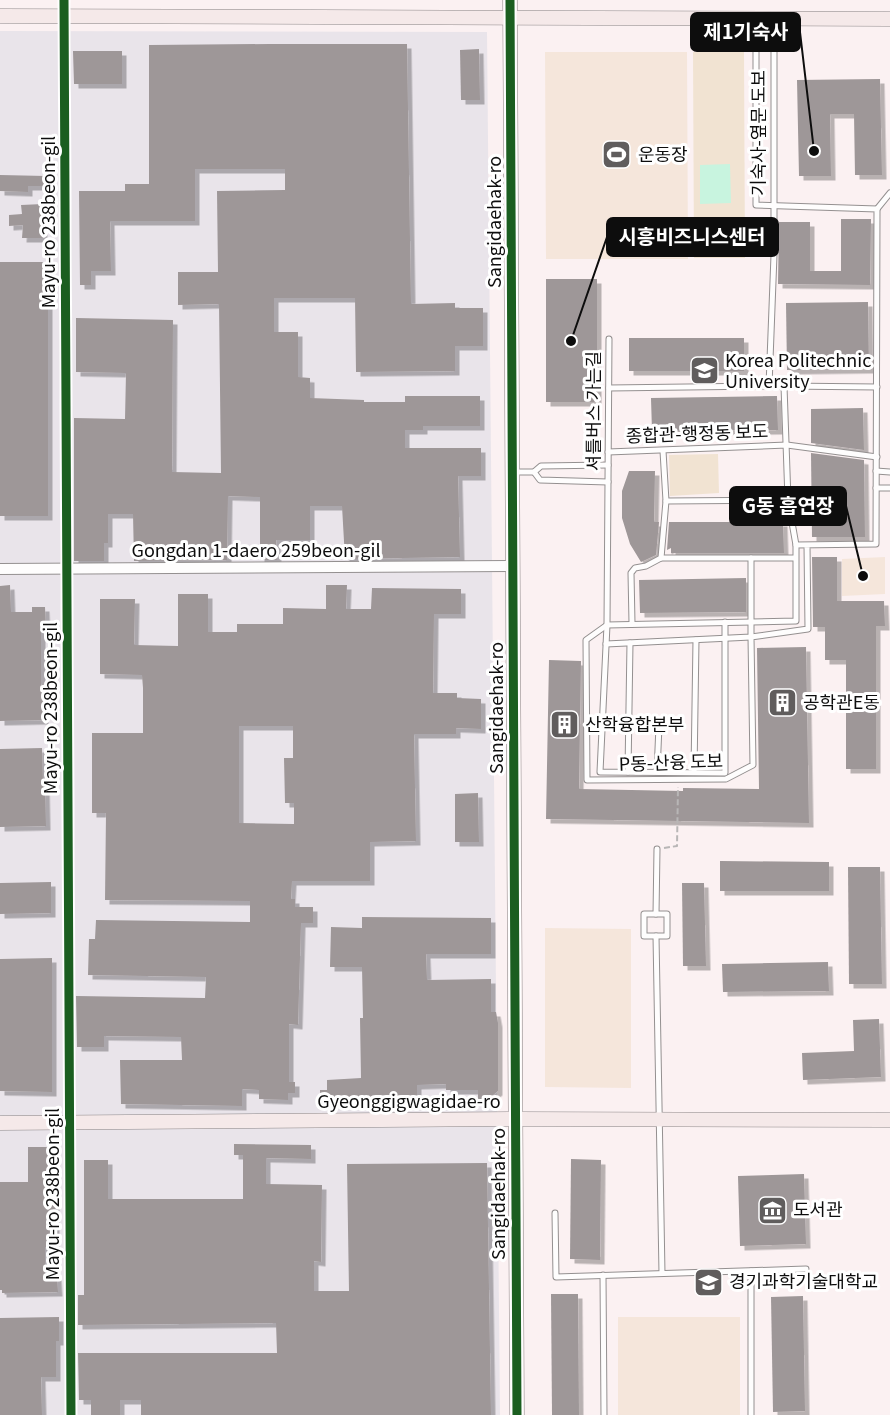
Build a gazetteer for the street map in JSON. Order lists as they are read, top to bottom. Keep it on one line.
{"streets":{"street":["Mayu-ro 238beon-gil","Sangidaehak-ro","Gongdan 1-daero 259beon-gil","Gyeonggigwagidae-ro"],"lane":["기숙사-옆문 도보","셔틀버스 가는길","종합관-행정동 보도","P동-산융 도보"]},"crossings":[["Mayu-ro 238beon-gil","Gongdan 1-daero 259beon-gil"],["Mayu-ro 238beon-gil","Gyeonggigwagidae-ro"],["Sangidaehak-ro","Gongdan 1-daero 259beon-gil"],["Sangidaehak-ro","Gyeonggigwagidae-ro"],["셔틀버스 가는길","종합관-행정동 보도"],["셔틀버스 가는길","P동-산융 도보"]],"places":{"other":["제1기숙사","시흥비즈니스센터","G동 흡연장"],"sports":["운동장"],"school or university":["Korea Politechnic University","경기과학기술대학교"],"building":["공학관E동","산학융합본부"],"museum":["도서관"]}}
